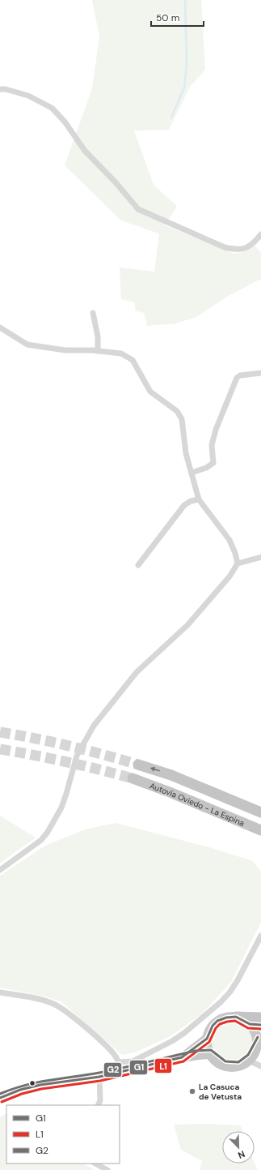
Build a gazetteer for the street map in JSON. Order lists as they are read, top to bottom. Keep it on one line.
{"streets":{"highway":["Autovía Oviedo - La Espina"]},"places":["La Casuca de Vetusta"],"lines":["transit line G1","transit line L1","transit line G2"],"legend":["G1","L1","G2"],"scale_bar":"50 m","north":"bottom right"}
